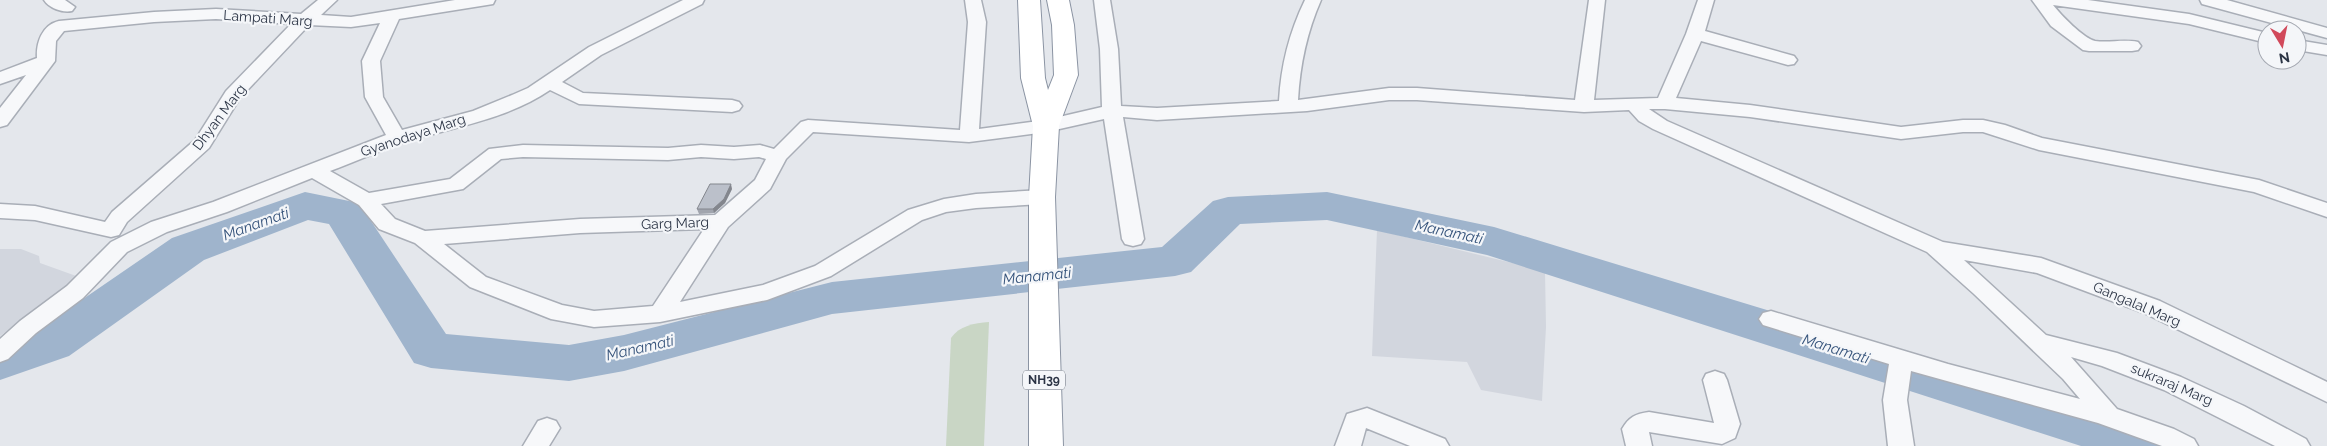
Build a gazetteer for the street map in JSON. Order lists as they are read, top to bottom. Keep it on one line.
{"streets":{"highway":["NH39"],"street":["Lampati Marg","Dhyan Marg","Gyanodaya Marg","Garg Marg","Gangalal Marg","sukraraj Marg"]},"crossings":[["Lampati Marg","Dhyan Marg"],["Dhyan Marg","Gyanodaya Marg"],["Gyanodaya Marg","Garg Marg"],["Garg Marg","NH39"]],"water":["Manamati"],"north":"bottom"}
